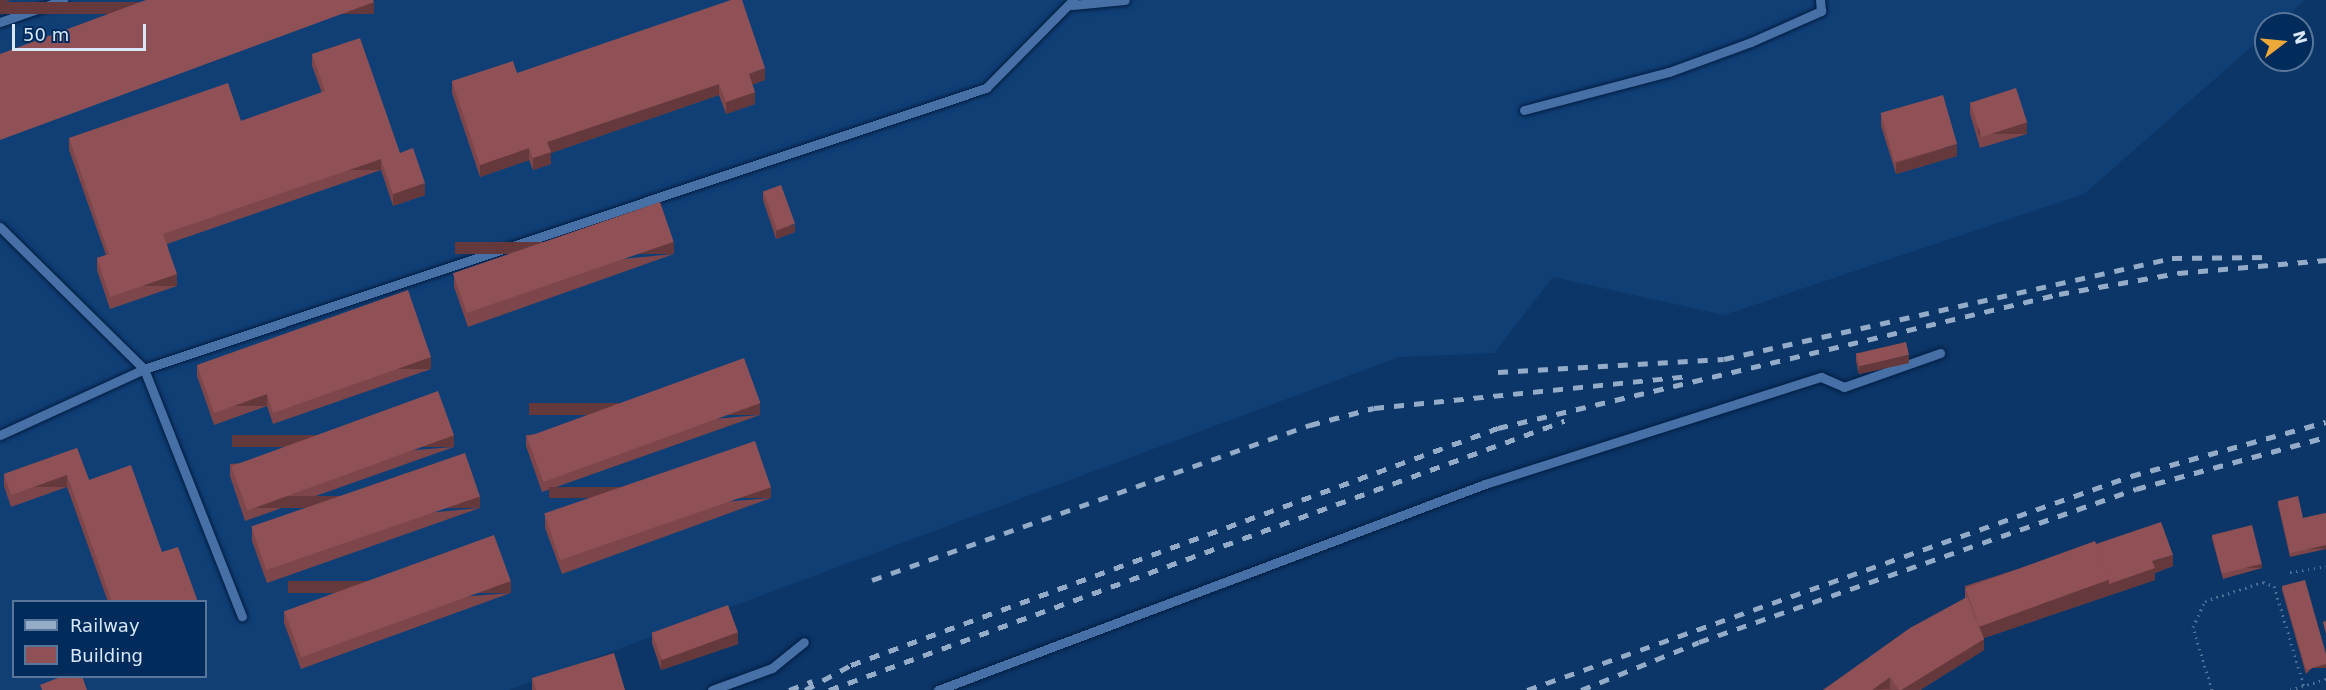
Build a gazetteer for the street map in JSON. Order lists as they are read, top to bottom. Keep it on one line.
{"legend":["Railway","Building"],"scale_bar":"50 m","north":"right"}
